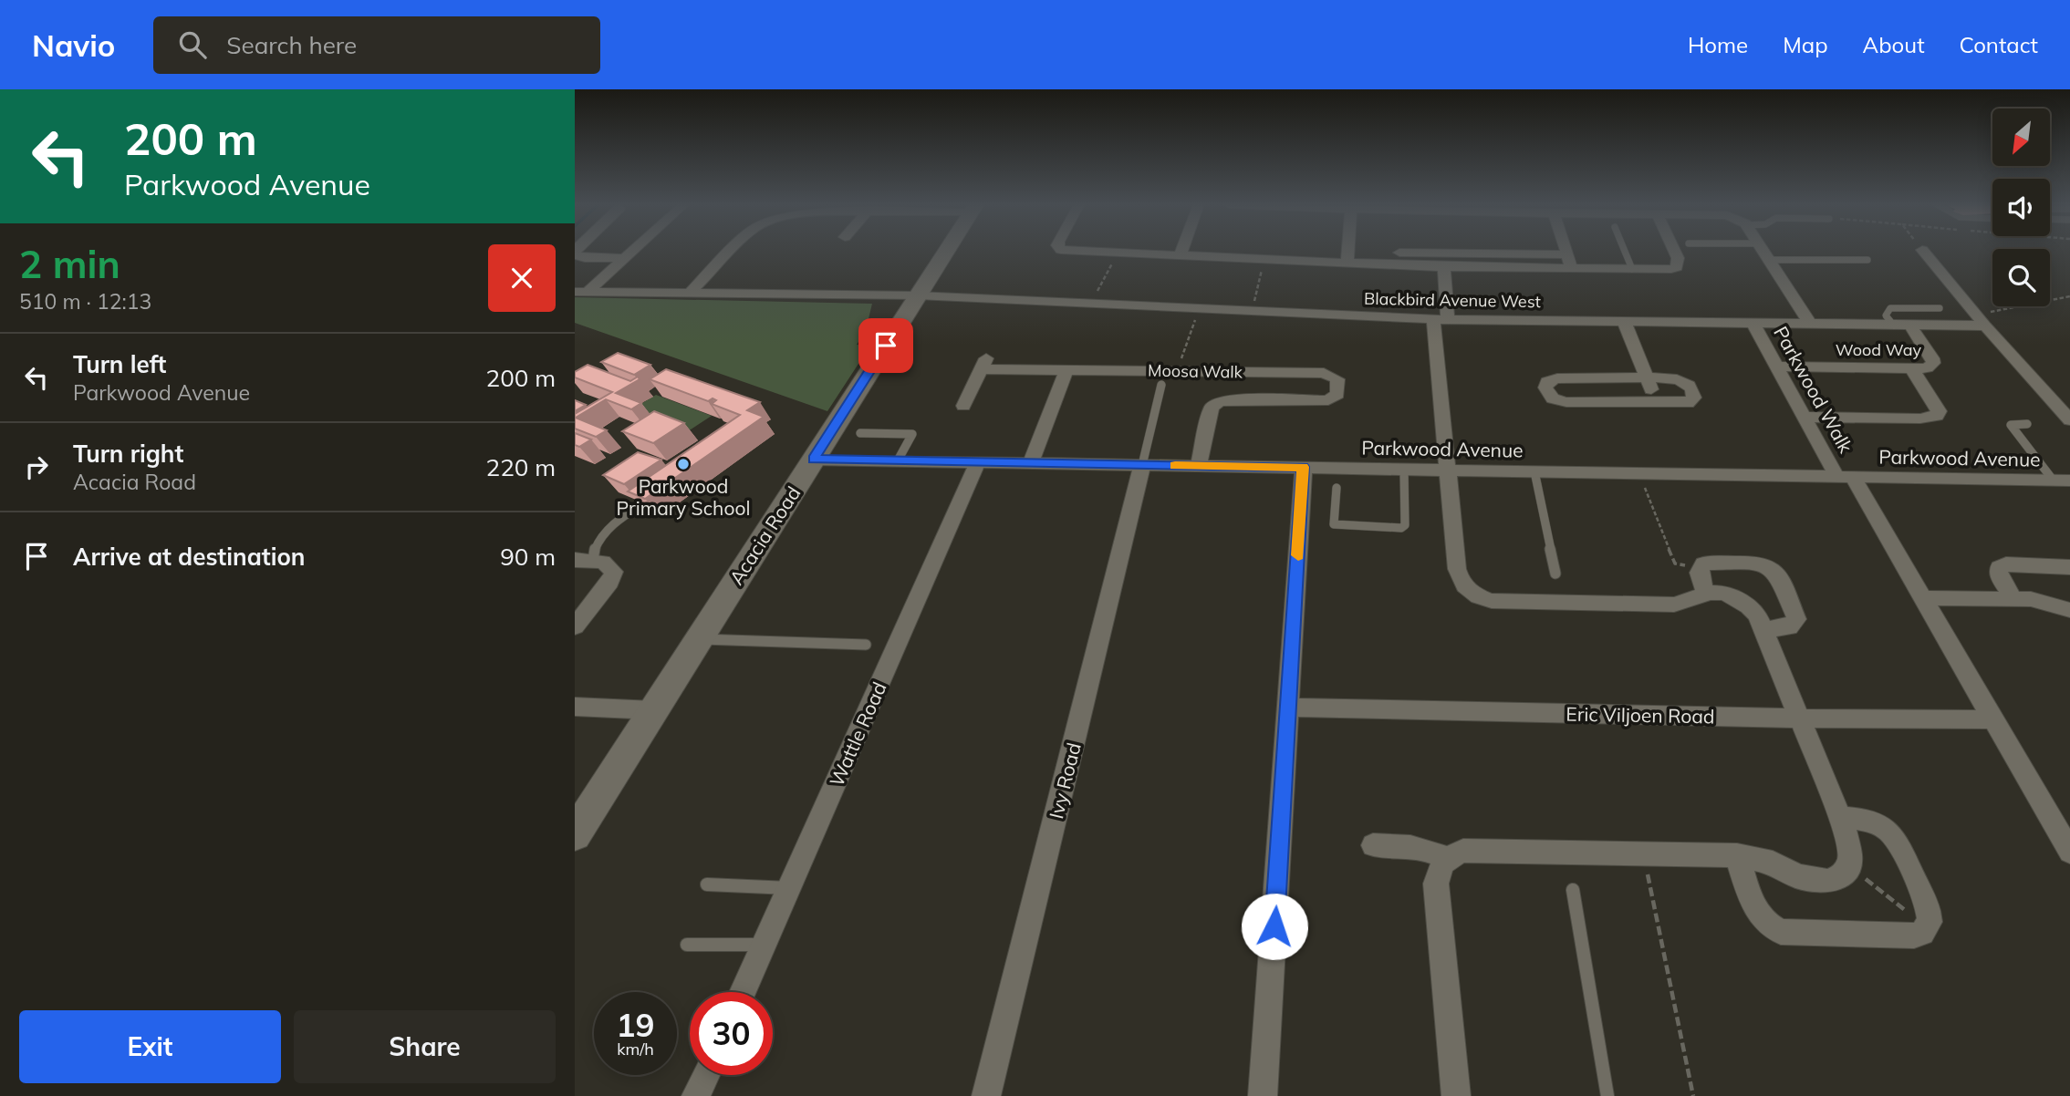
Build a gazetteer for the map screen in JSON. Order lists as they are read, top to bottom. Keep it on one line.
{"streets":{"street":["Blackbird Avenue West","Wood Way","Moosa Walk","Parkwood Walk","Parkwood Avenue","Acacia Road","Eric Viljoen Road","Wattle Road","Ivy Road"]},"crossings":[["Blackbird Avenue West","Wood Way"],["Blackbird Avenue West","Parkwood Walk"],["Blackbird Avenue West","Acacia Road"],["Wood Way","Parkwood Walk"],["Moosa Walk","Parkwood Avenue"],["Parkwood Walk","Parkwood Avenue"],["Parkwood Avenue","Acacia Road"],["Parkwood Avenue","Wattle Road"],["Parkwood Avenue","Ivy Road"]],"places":["Parkwood Primary School"],"north":"bottom left","page":{"header":"Navio","search":"Search here","nav":["Home","Map","About","Contact"],"turn":["200 m","Parkwood Avenue"],"heading":["2 min","510 m · 12:13"],"list":[{"name":"Turn left","note":"Parkwood Avenue","value":"200 m"},{"name":"Turn right","note":"Acacia Road","value":"220 m"},{"name":"Arrive at destination","value":"90 m"}],"speed":"19 km/h","limit":"30","buttons":["Exit","Share"]}}
